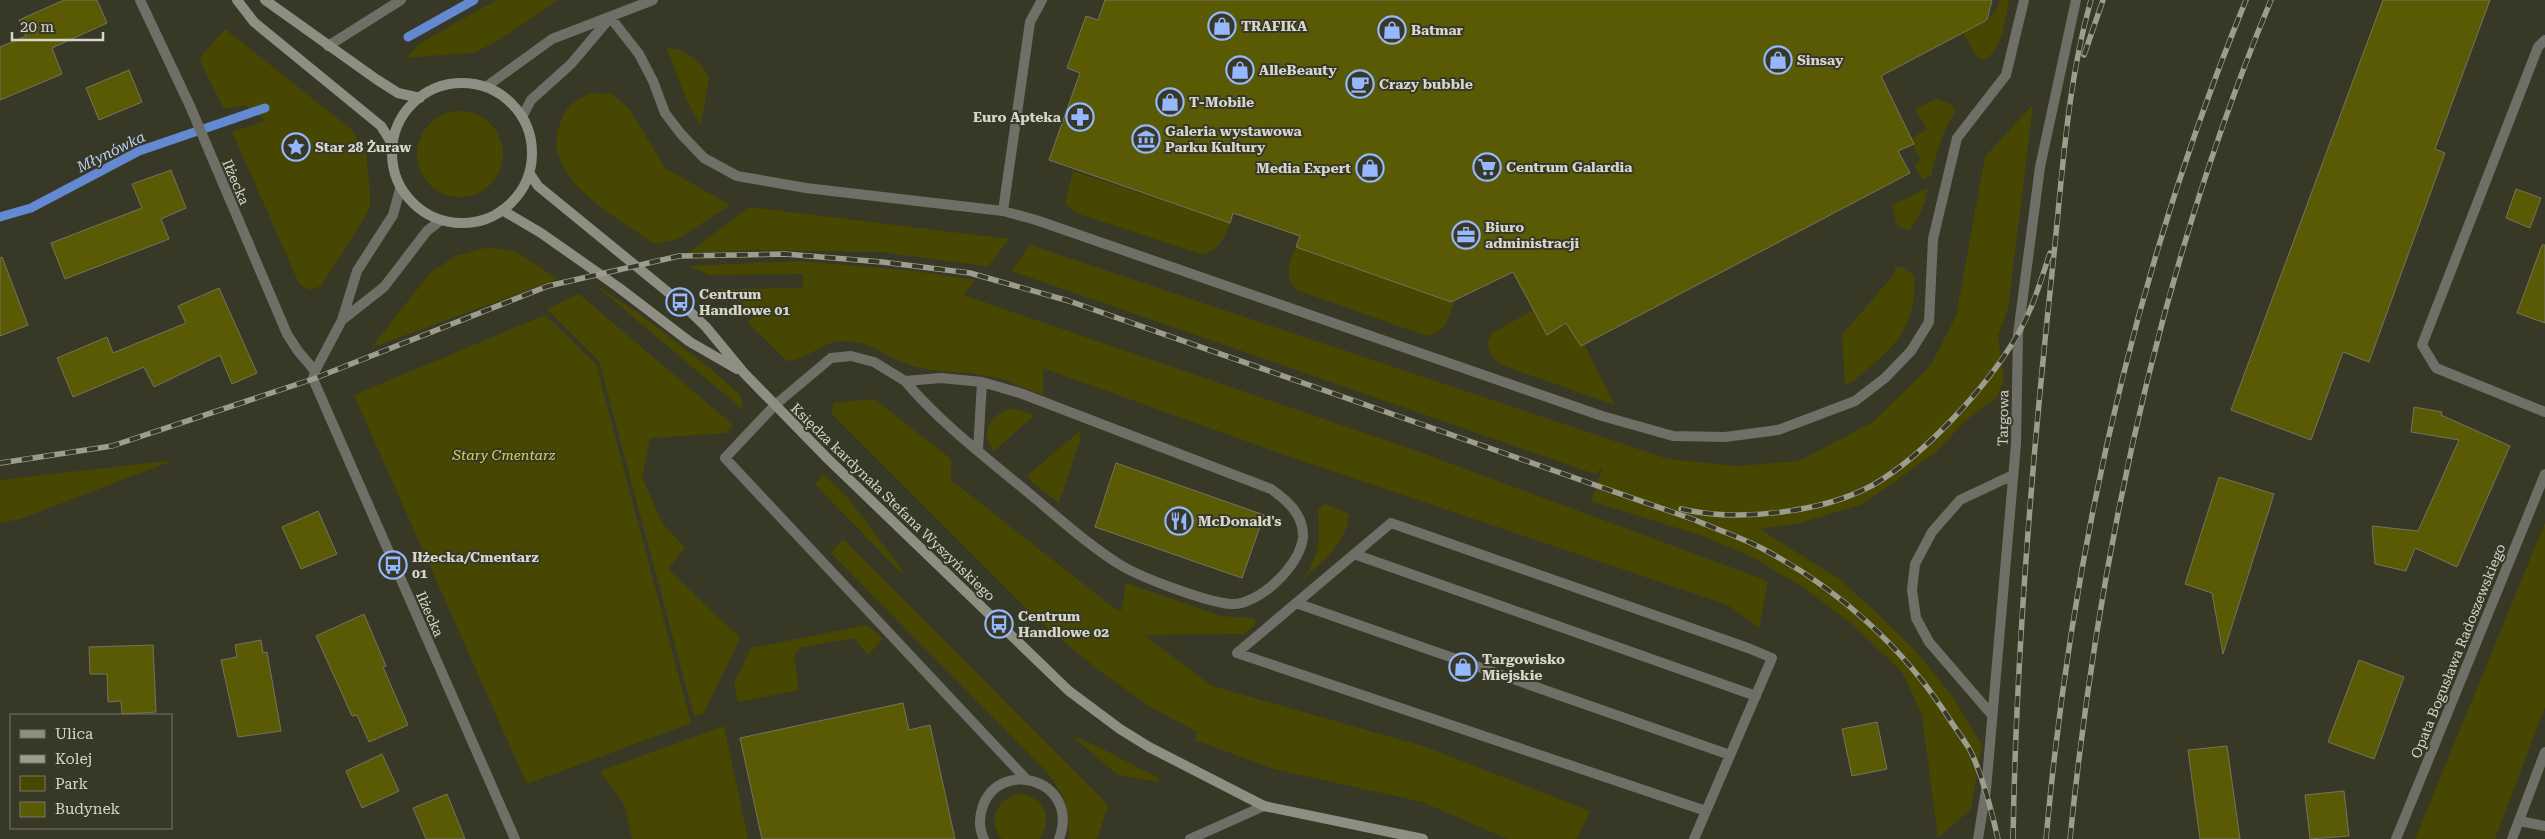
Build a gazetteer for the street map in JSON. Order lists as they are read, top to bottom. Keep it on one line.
{"streets":{"main road":["Księdza kardynała Stefana Wyszyńskiego"],"street":["Iłżecka","Targowa","Opata Bogusława Radoszewskiego"]},"water":["Młynówka"],"parks":["Stary Cmentarz"],"places":{"shop":["TRAFIKA","Batmar","Sinsay","AlleBeauty","T-Mobile","Media Expert","Targowisko Miejskie"],"cafe":["Crazy bubble"],"pharmacy":["Euro Apteka"],"museum":["Galeria wystawowa Parku Kultury"],"place":["Star 28 Żuraw"],"supermarket":["Centrum Galardia"],"office":["Biuro administracji"],"bus stop":["Centrum Handlowe 01","Iłżecka/Cmentarz 01","Centrum Handlowe 02"],"restaurant":["McDonald's"]},"legend":["Ulica","Kolej","Park","Budynek"],"scale_bar":"20 m"}
